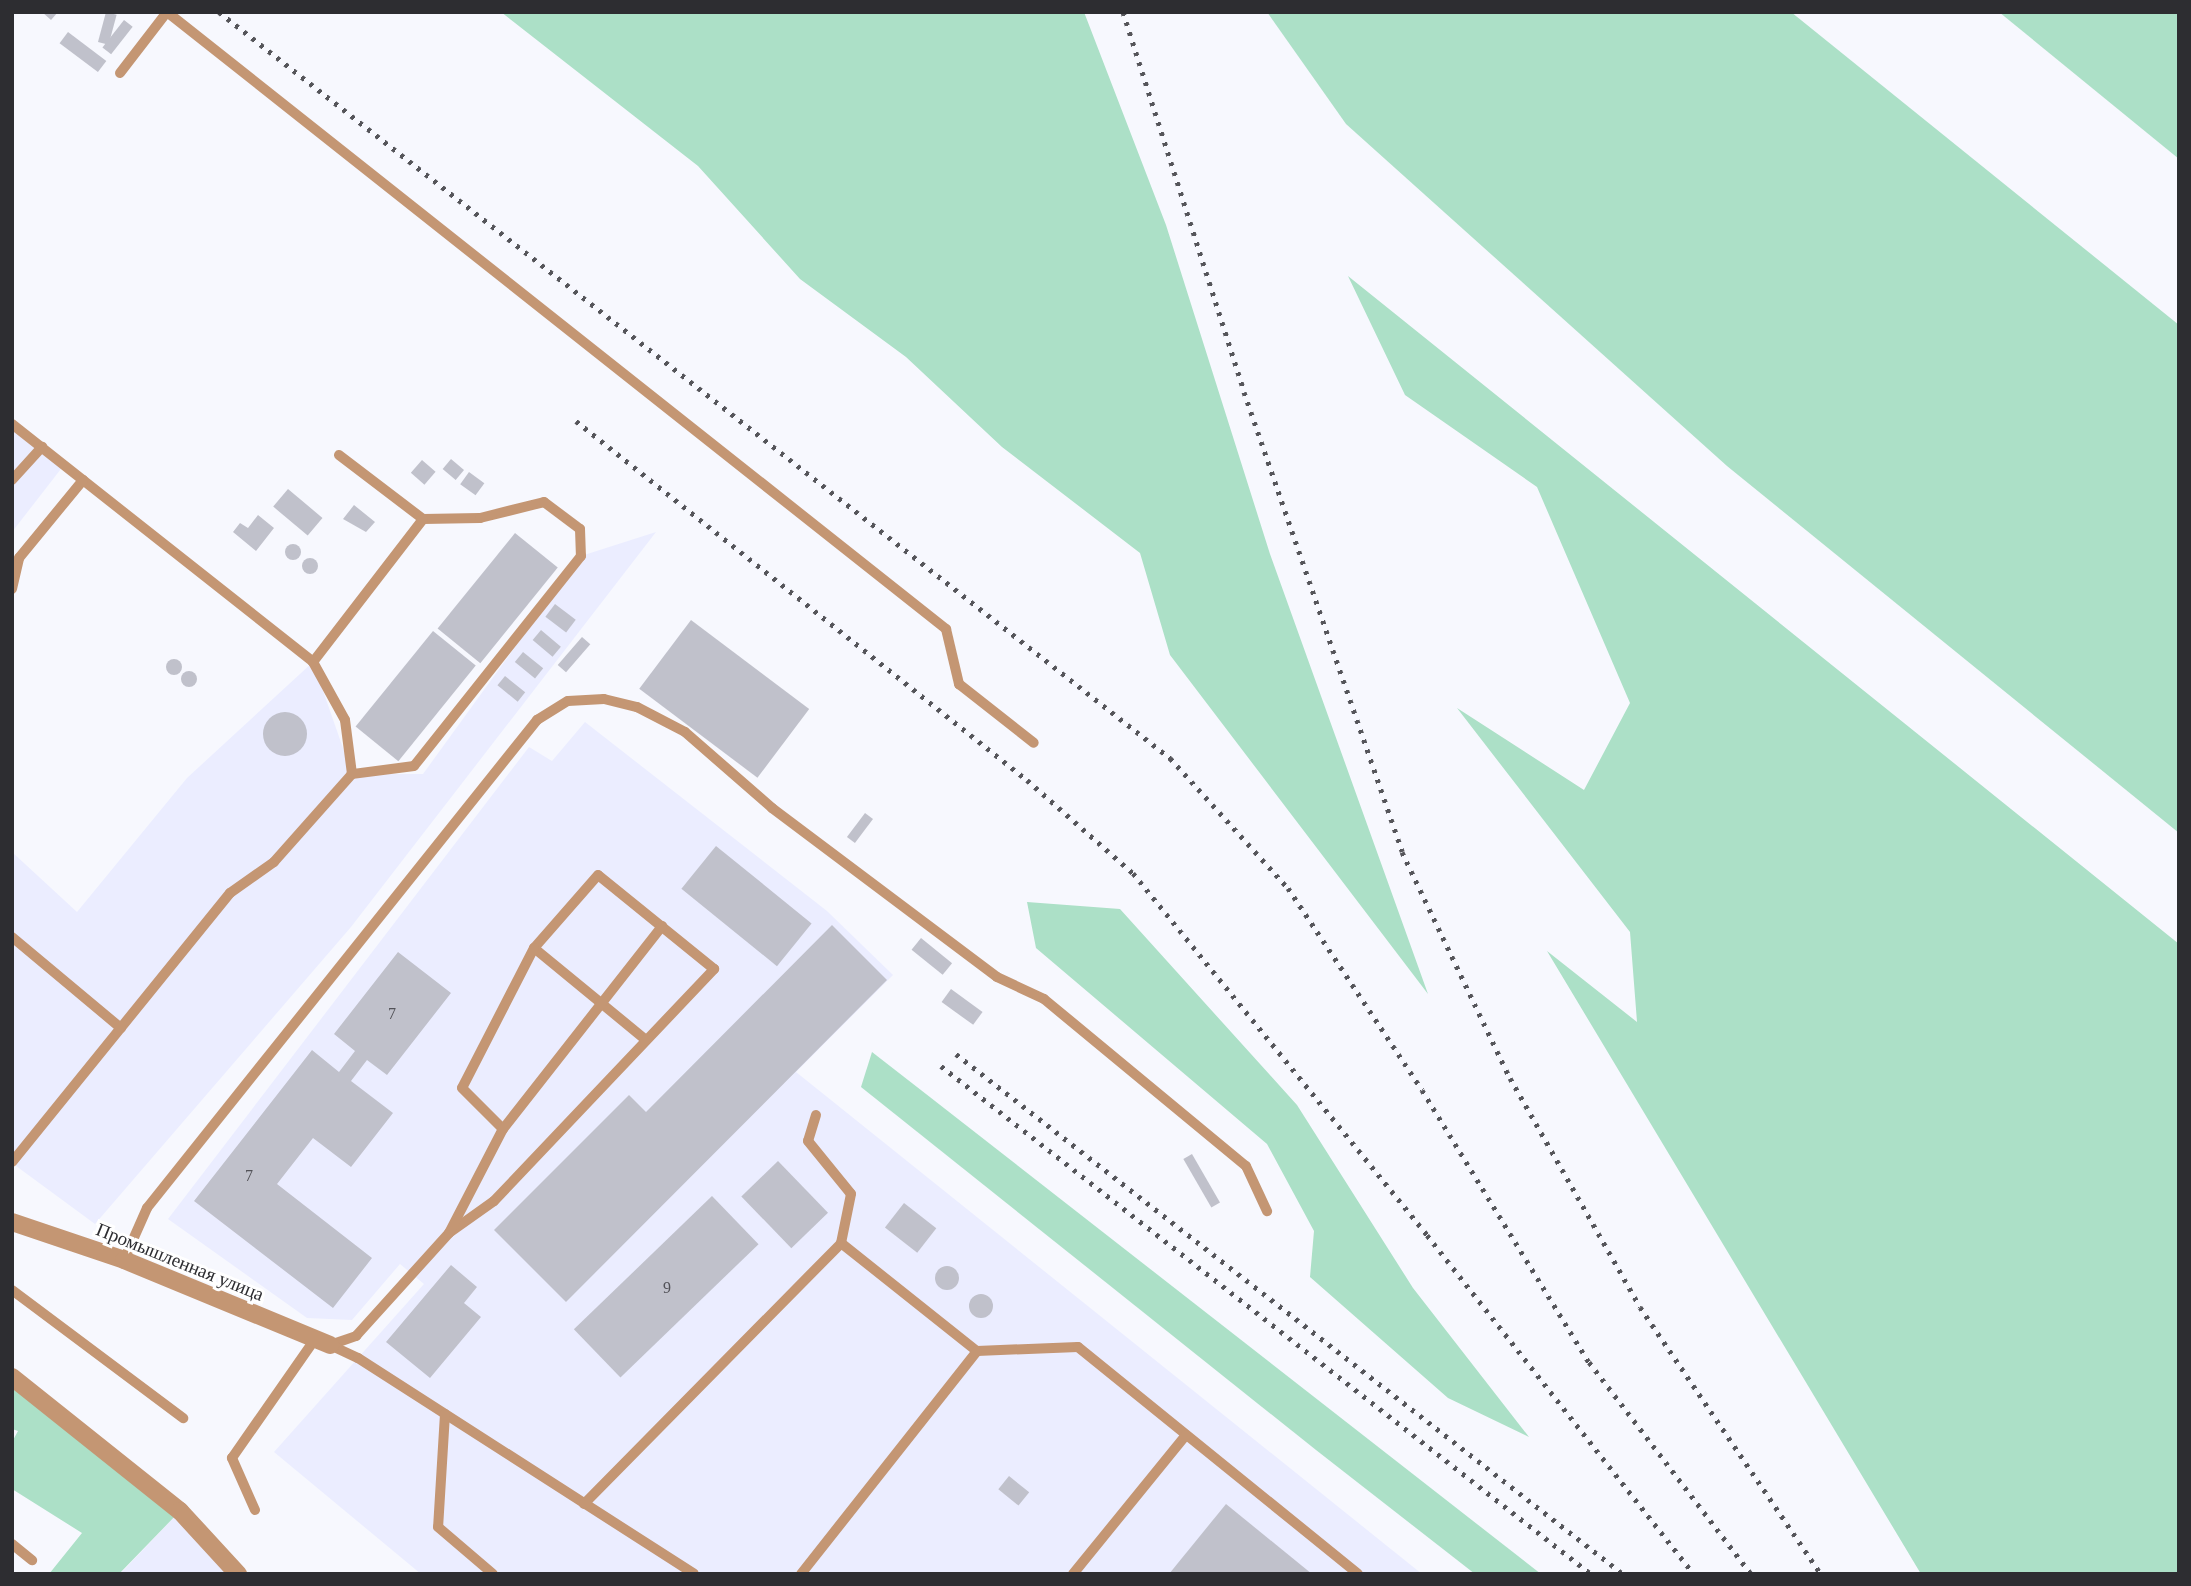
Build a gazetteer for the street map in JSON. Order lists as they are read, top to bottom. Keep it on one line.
{"streets":{"street":["Промышленная улица"]},"house_numbers":["7","7","9"]}
